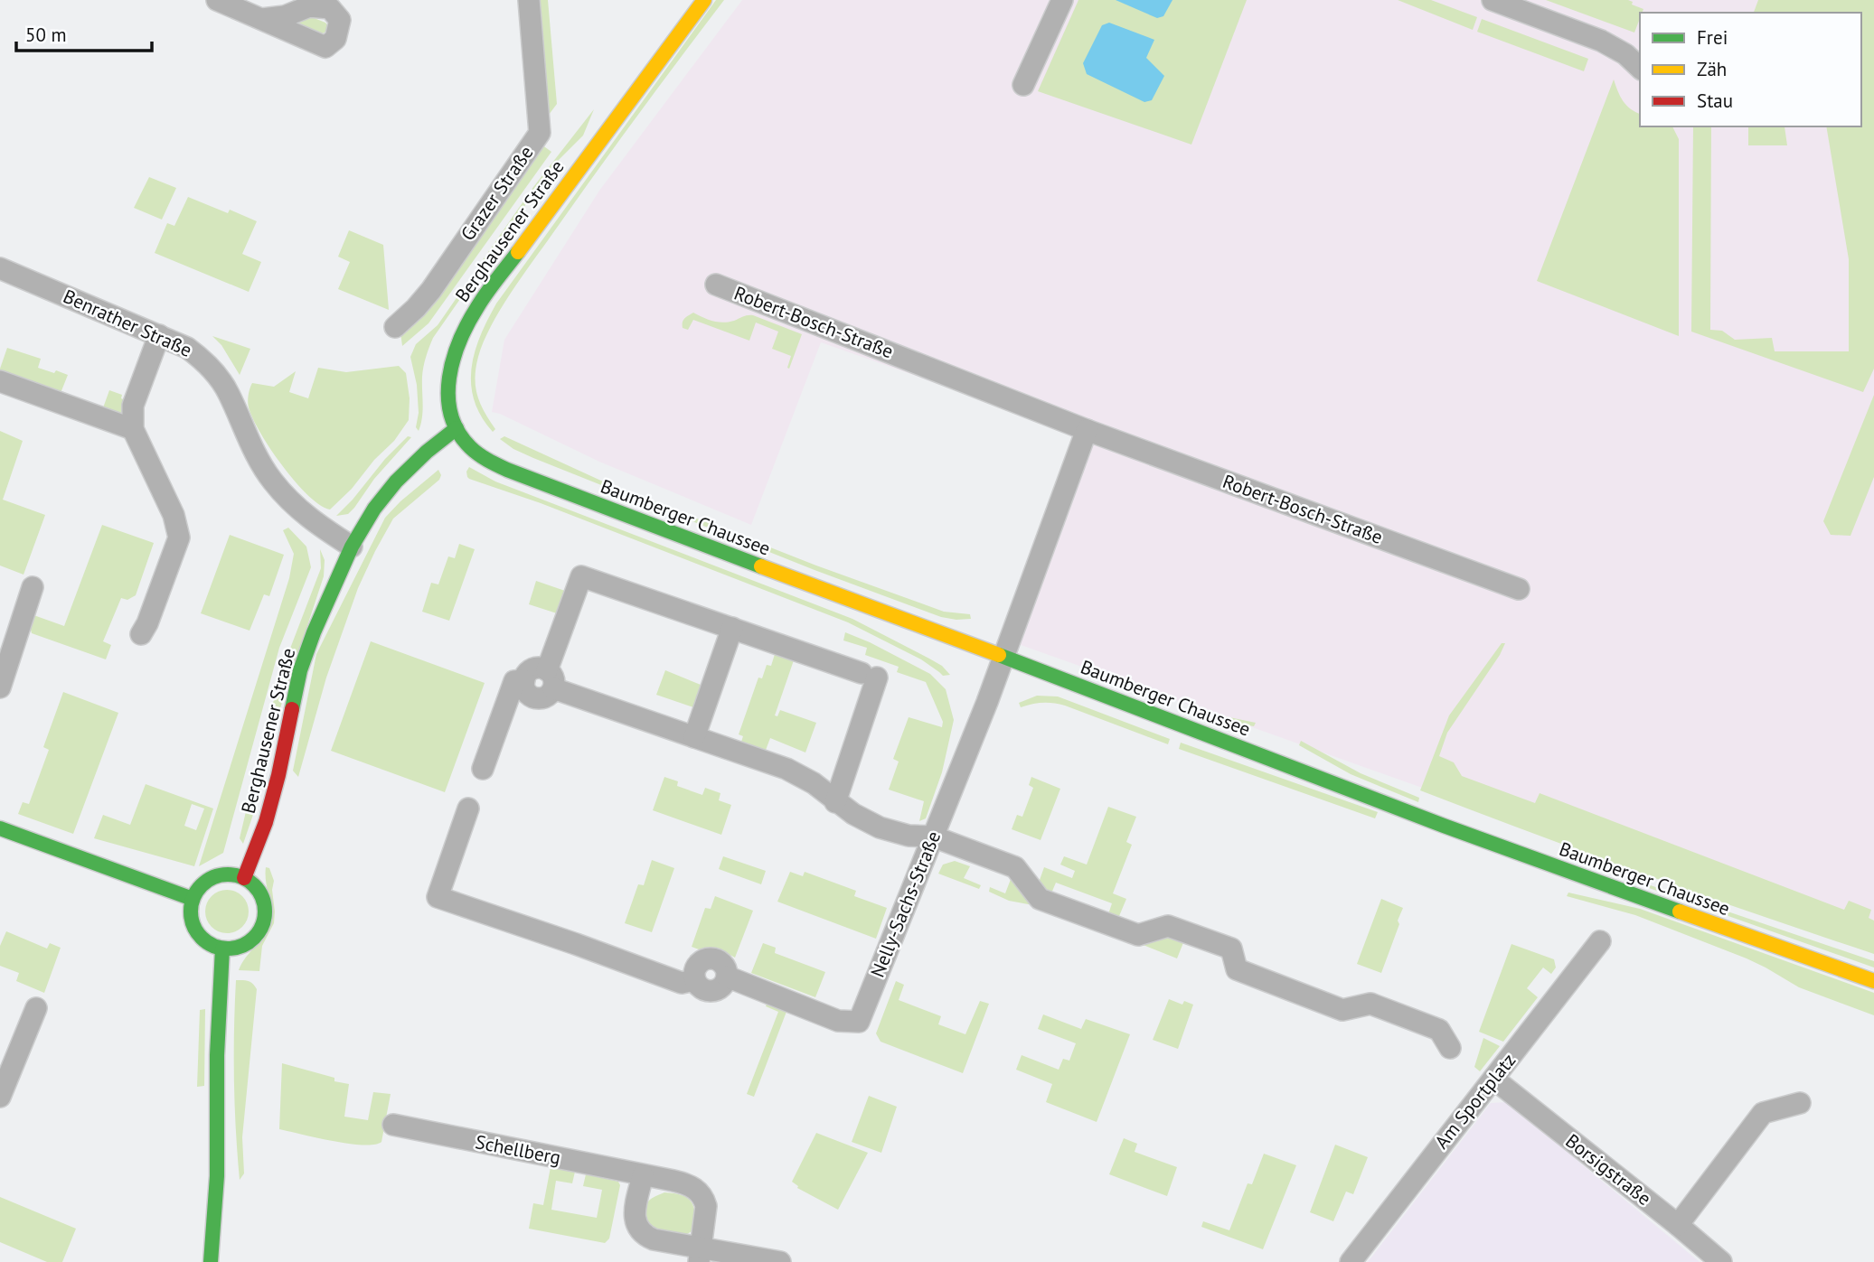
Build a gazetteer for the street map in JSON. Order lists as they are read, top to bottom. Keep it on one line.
{"streets":{"street":["Grazer Straße","Berghausener Straße","Robert-Bosch-Straße","Benrather Straße","Baumberger Chaussee","Nelly-Sachs-Straße","Am Sportplatz","Schellberg","Borsigstraße"]},"crossings":[["Berghausener Straße","Benrather Straße"],["Berghausener Straße","Baumberger Chaussee"],["Baumberger Chaussee","Nelly-Sachs-Straße"],["Am Sportplatz","Borsigstraße"]],"legend":["Frei","Zäh","Stau"],"scale_bar":"50 m"}
